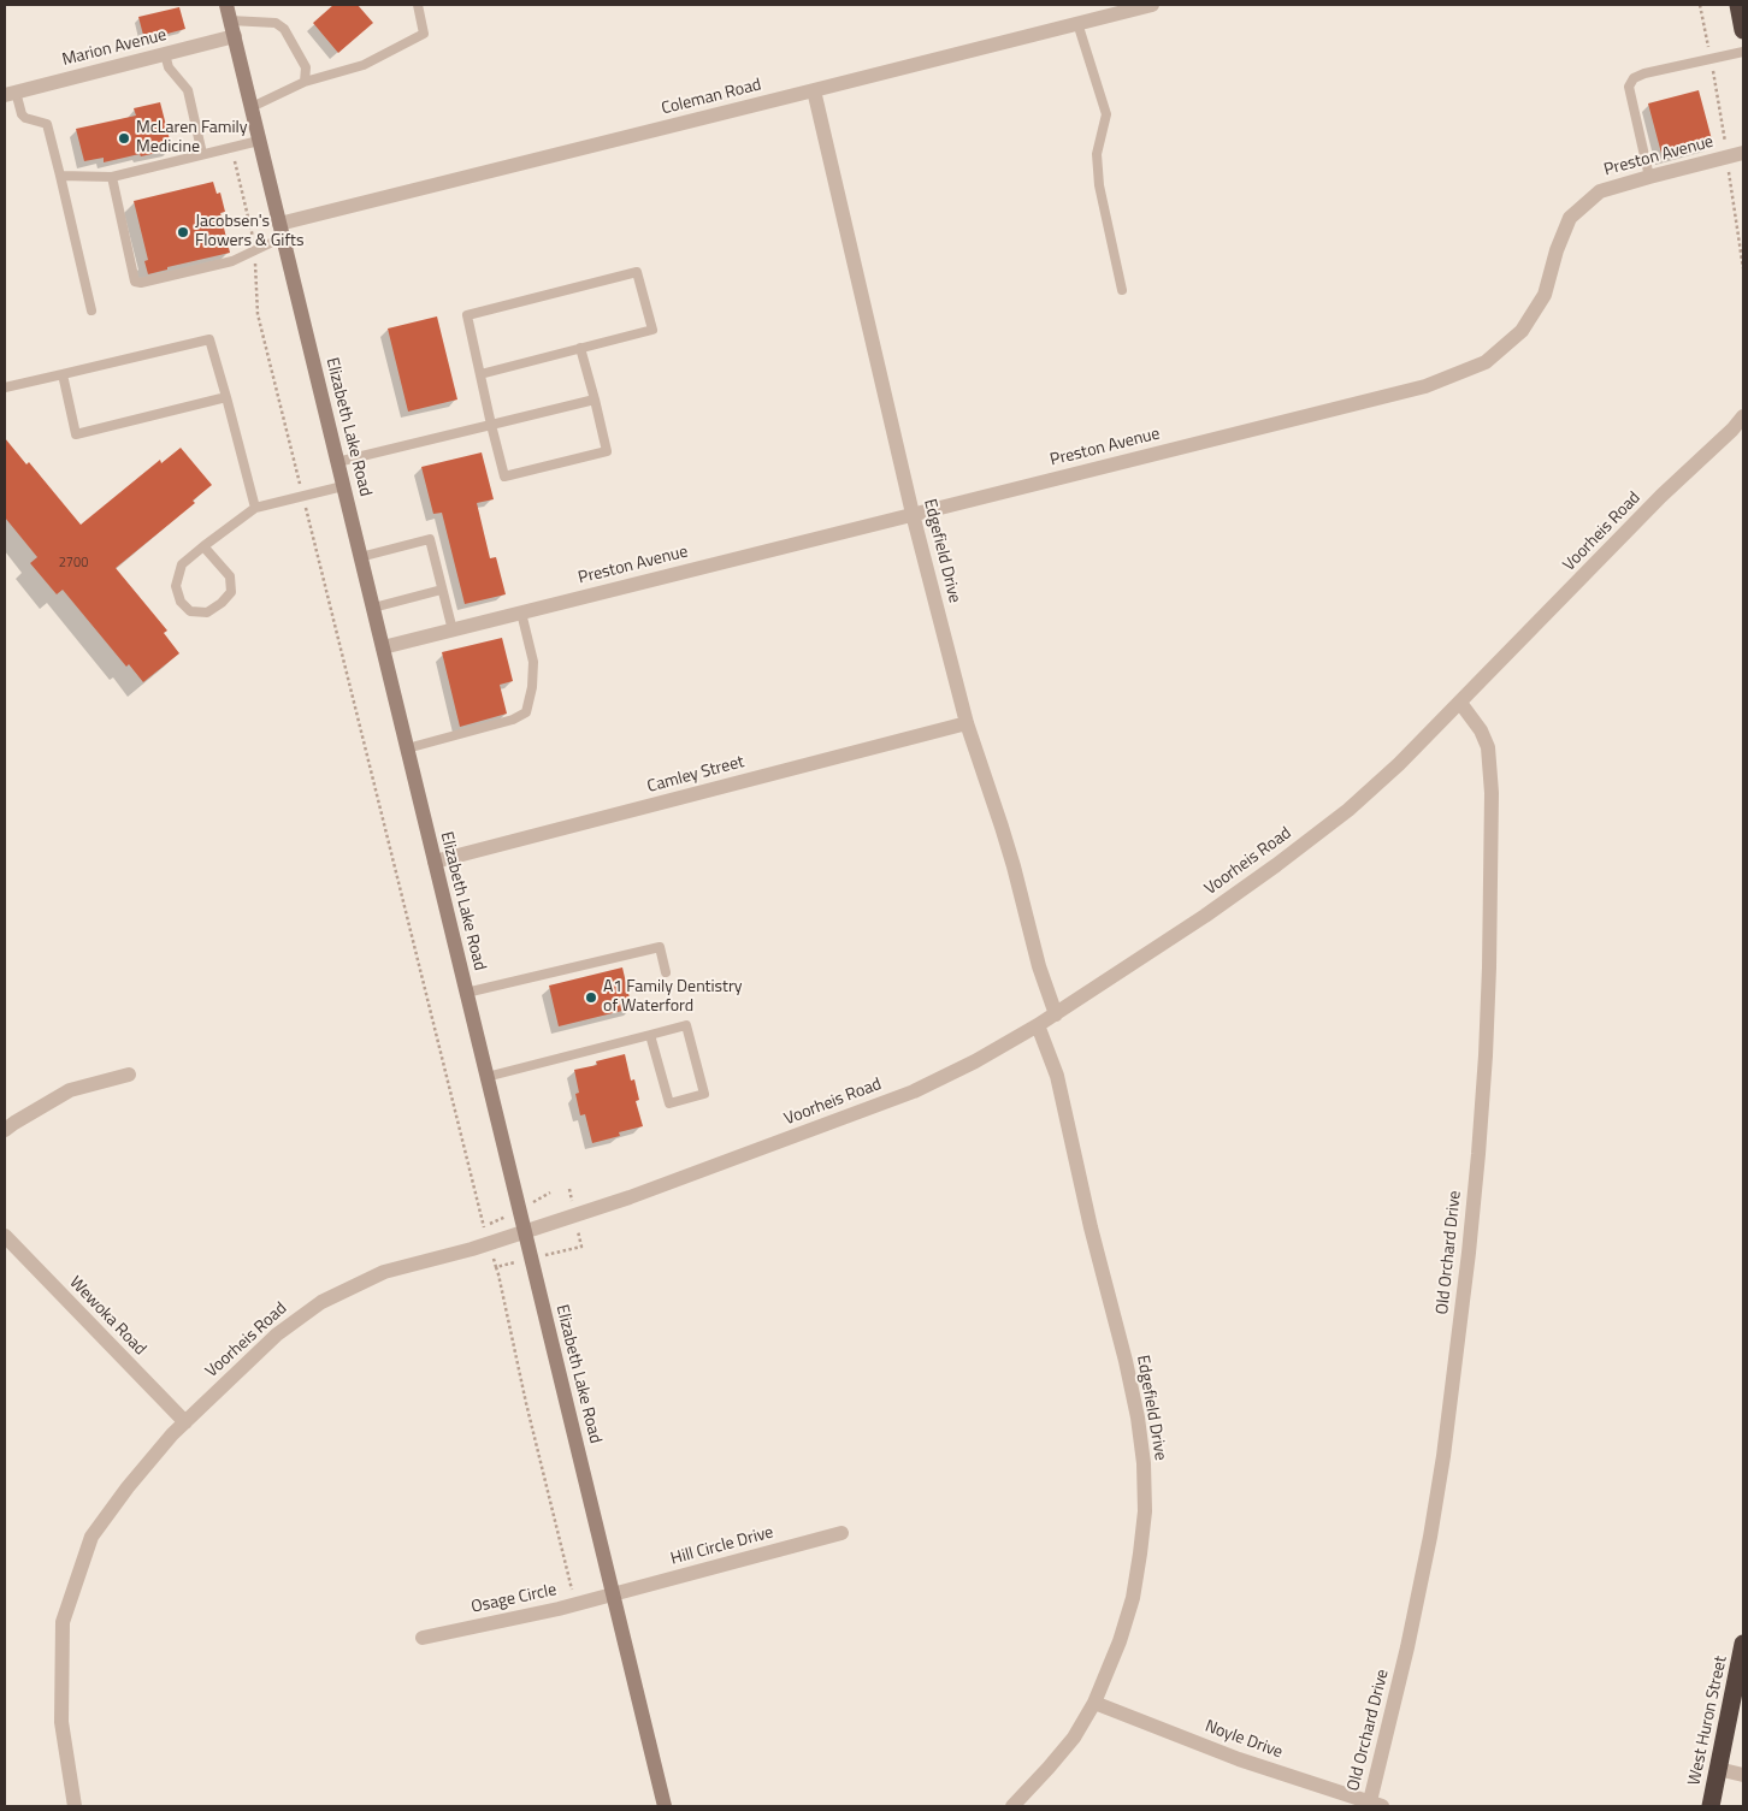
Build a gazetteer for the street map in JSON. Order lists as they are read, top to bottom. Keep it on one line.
{"streets":{"highway":["West Huron Street"],"main road":["Elizabeth Lake Road"],"street":["Marion Avenue","Coleman Road","Preston Avenue","Voorheis Road","Edgefield Drive","Camley Street","Old Orchard Drive","Wewoka Road","Hill Circle Drive","Osage Circle","Noyle Drive"]},"crossings":[["Marion Avenue","Elizabeth Lake Road"],["Coleman Road","Elizabeth Lake Road"],["Coleman Road","Edgefield Drive"],["Preston Avenue","Elizabeth Lake Road"],["Preston Avenue","Edgefield Drive"],["Elizabeth Lake Road","Voorheis Road"],["Elizabeth Lake Road","Camley Street"],["Elizabeth Lake Road","Hill Circle Drive"],["Elizabeth Lake Road","Osage Circle"],["Voorheis Road","Edgefield Drive"],["Voorheis Road","Old Orchard Drive"],["Voorheis Road","Wewoka Road"],["Edgefield Drive","Camley Street"],["Edgefield Drive","Noyle Drive"],["Old Orchard Drive","Noyle Drive"],["Hill Circle Drive","Osage Circle"]],"places":["McLaren Family Medicine","Jacobsen's Flowers & Gifts","A1 Family Dentistry of Waterford"],"house_numbers":["2700"]}
